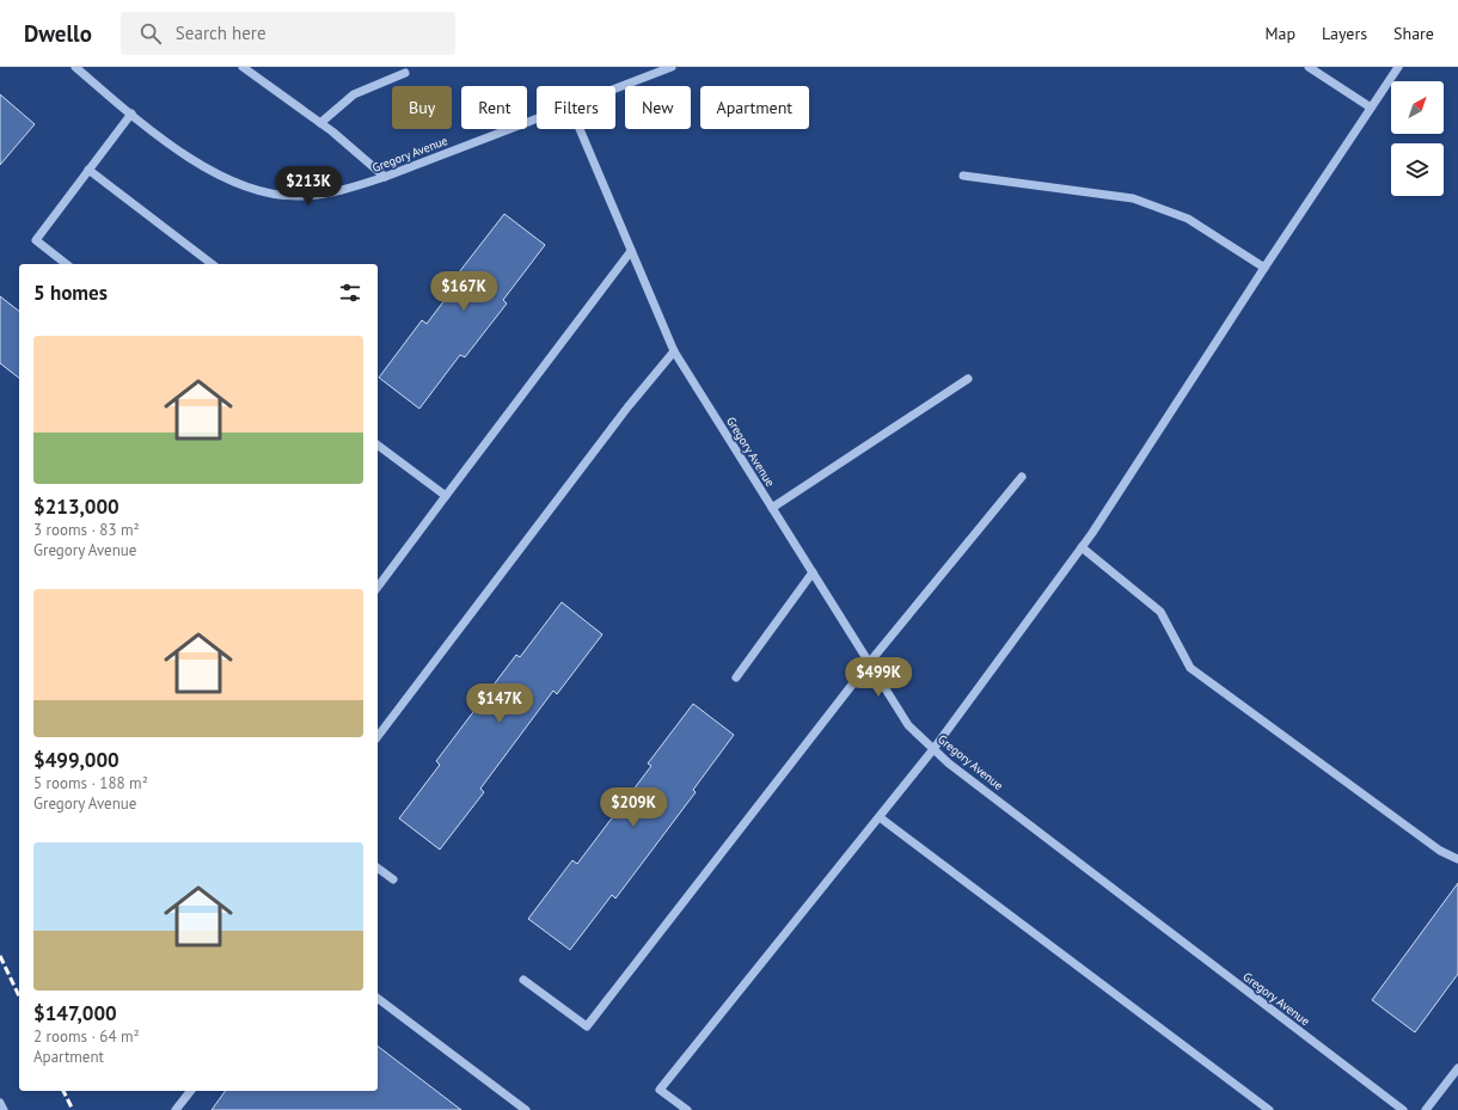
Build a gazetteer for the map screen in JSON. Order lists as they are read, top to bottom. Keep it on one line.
{"streets":{"street":["Gregory Avenue"]},"north":"top right","page":{"header":"Dwello","search":"Search here","nav":["Map","Layers","Share"],"chip":["Buy","Rent","Filters","New","Apartment"],"price":["$213K","$167K","$499K","$147K","$209K"],"heading":"5 homes","list":[{"name":"$213,000","note":"3 rooms · 83 m² · Gregory Avenue"},{"name":"$499,000","note":"5 rooms · 188 m² · Gregory Avenue"},{"name":"$147,000","note":"2 rooms · 64 m² · Apartment"}]}}
